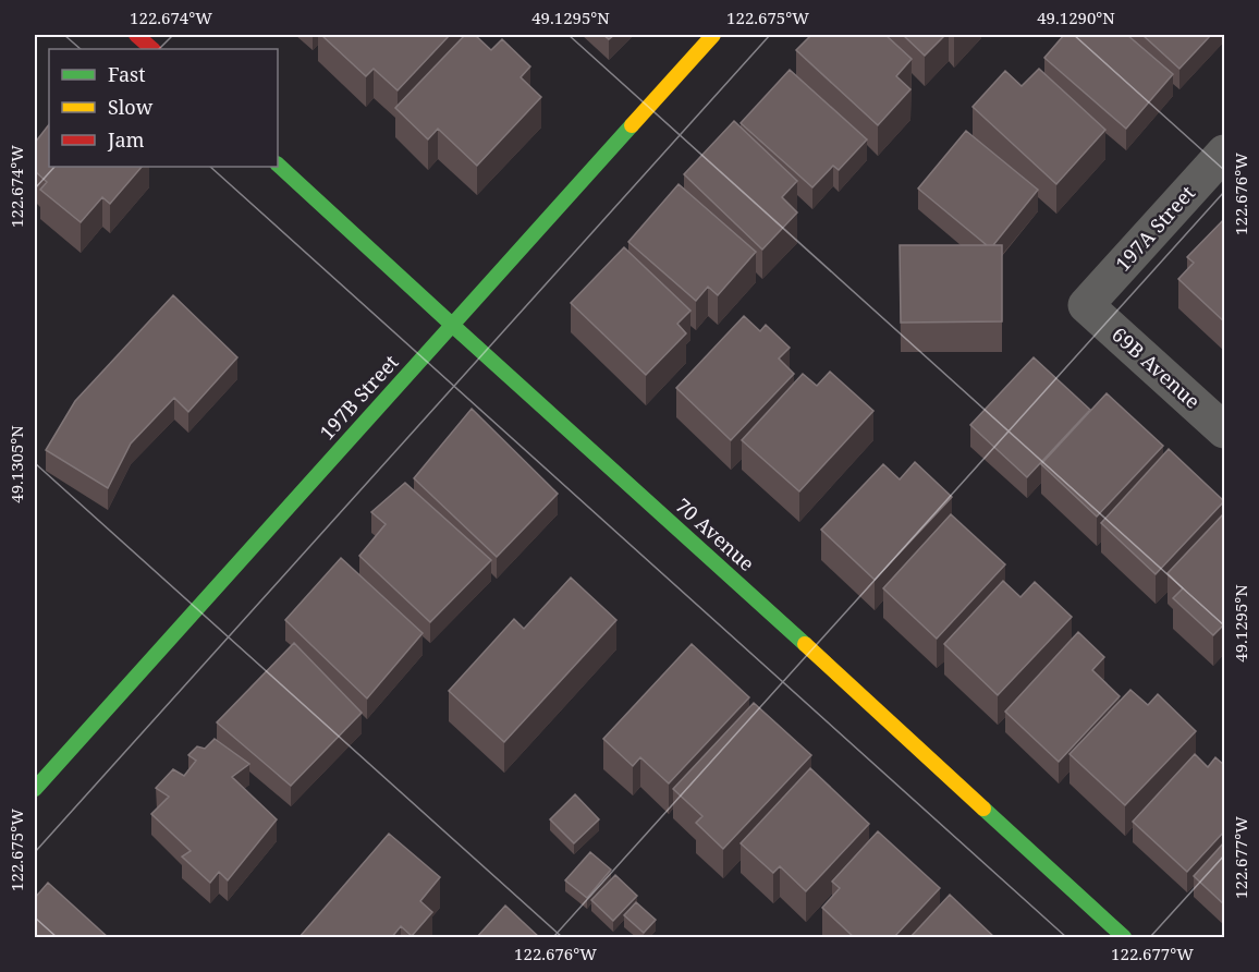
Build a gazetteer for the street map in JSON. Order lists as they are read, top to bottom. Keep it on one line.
{"streets":{"street":["197A Street","69B Avenue","197B Street","70 Avenue"]},"crossings":[["197A Street","69B Avenue"],["197B Street","70 Avenue"]],"legend":["Fast","Slow","Jam"],"coordinates":["122.674°W","49.1295°N","122.675°W","49.1290°N","122.676°W","49.1305°N","122.677°W"]}
